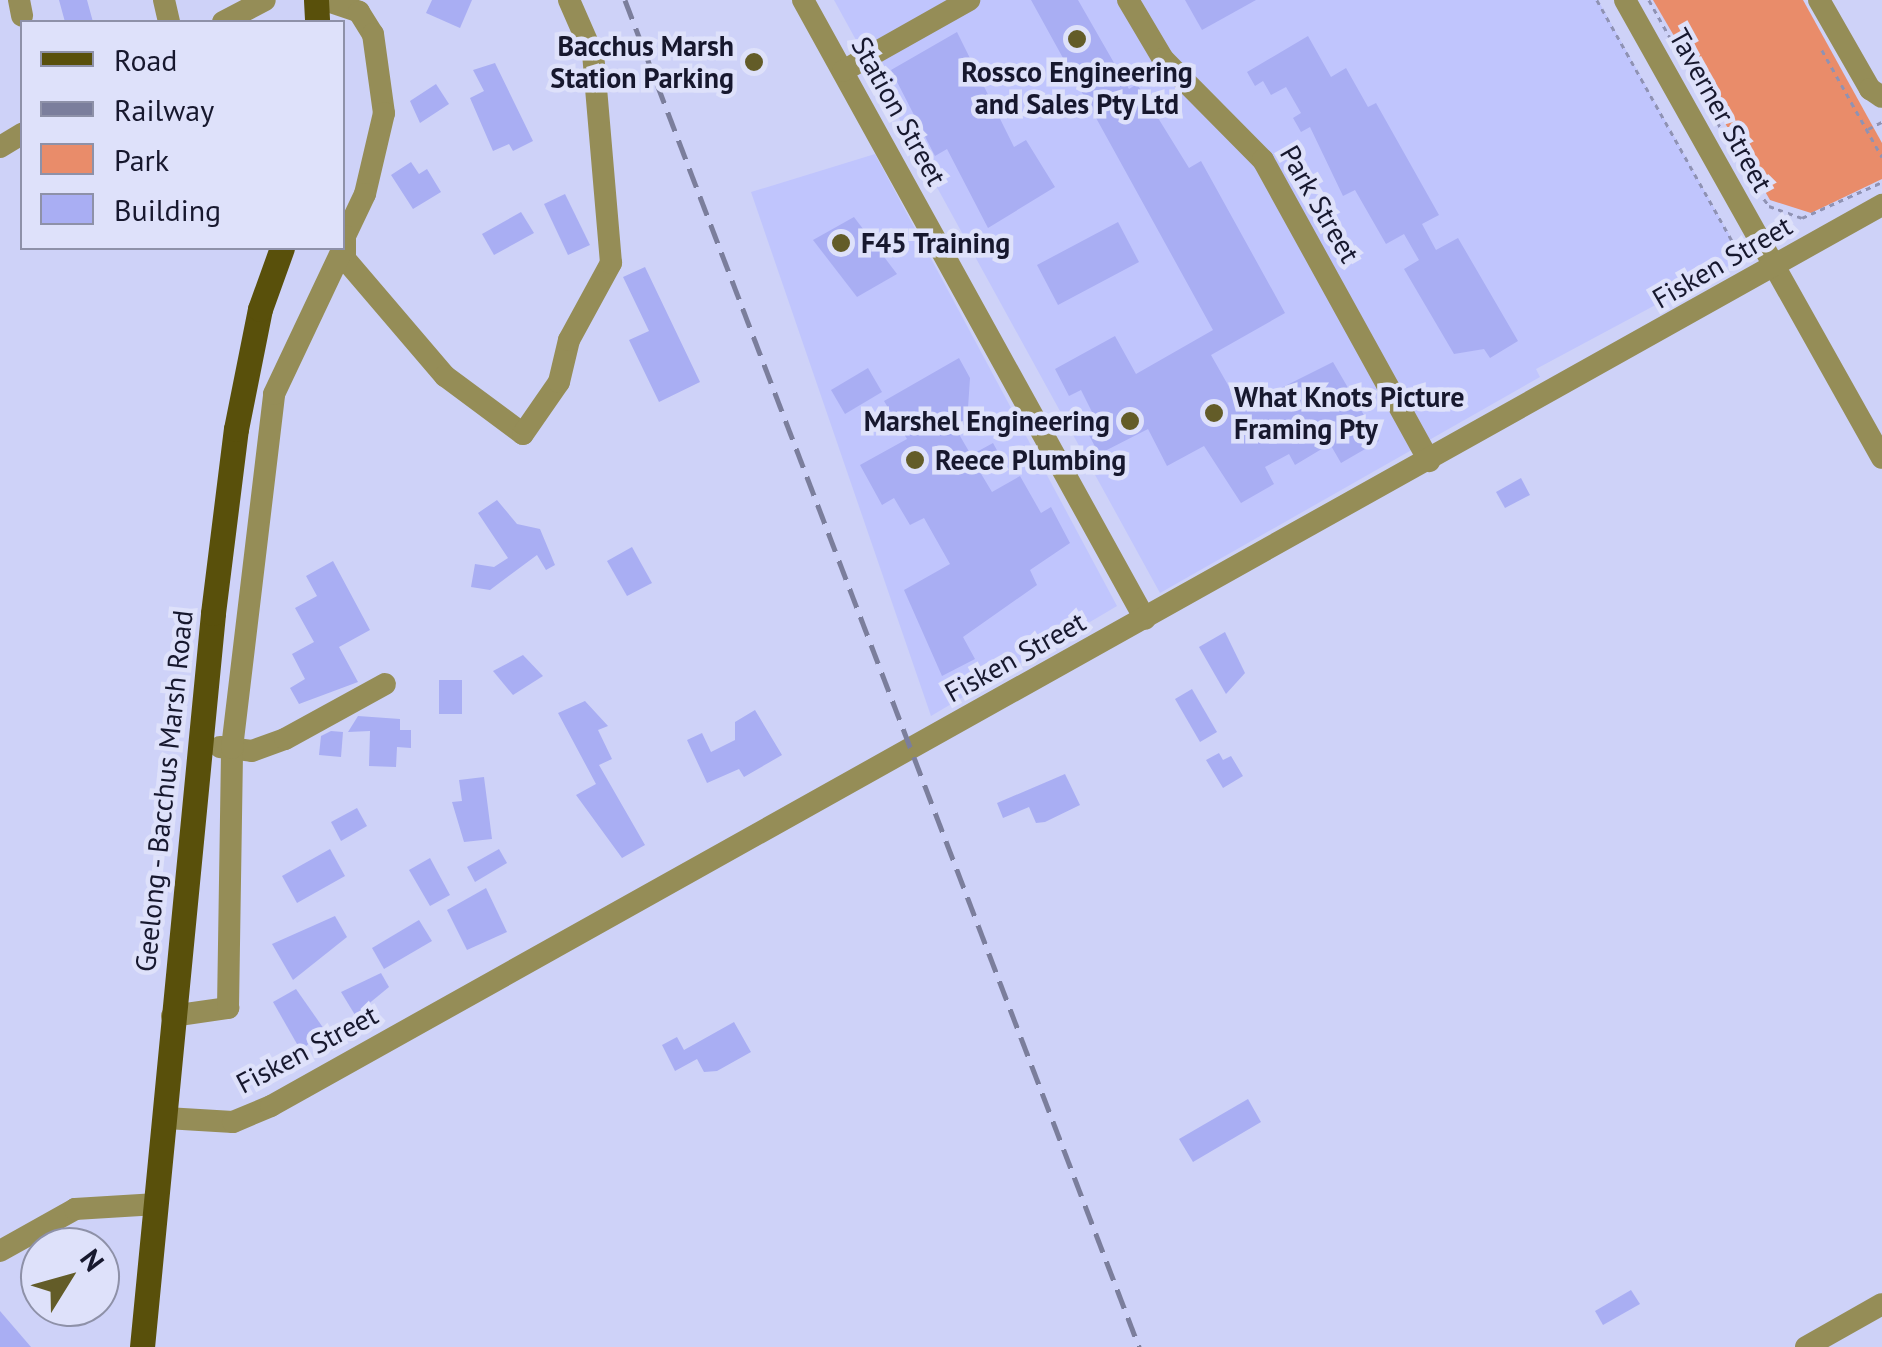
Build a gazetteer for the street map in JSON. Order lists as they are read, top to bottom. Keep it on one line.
{"streets":{"main road":["Geelong - Bacchus Marsh Road"],"street":["Taverner Street","Station Street","Park Street","Fisken Street"]},"crossings":[["Taverner Street","Fisken Street"],["Station Street","Fisken Street"],["Park Street","Fisken Street"],["Fisken Street","Geelong - Bacchus Marsh Road"]],"places":["Rossco Engineering and Sales Pty Ltd","Bacchus Marsh Station Parking","F45 Training","What Knots Picture Framing Pty","Marshel Engineering","Reece Plumbing"],"legend":["Road","Railway","Park","Building"],"north":"top right"}
